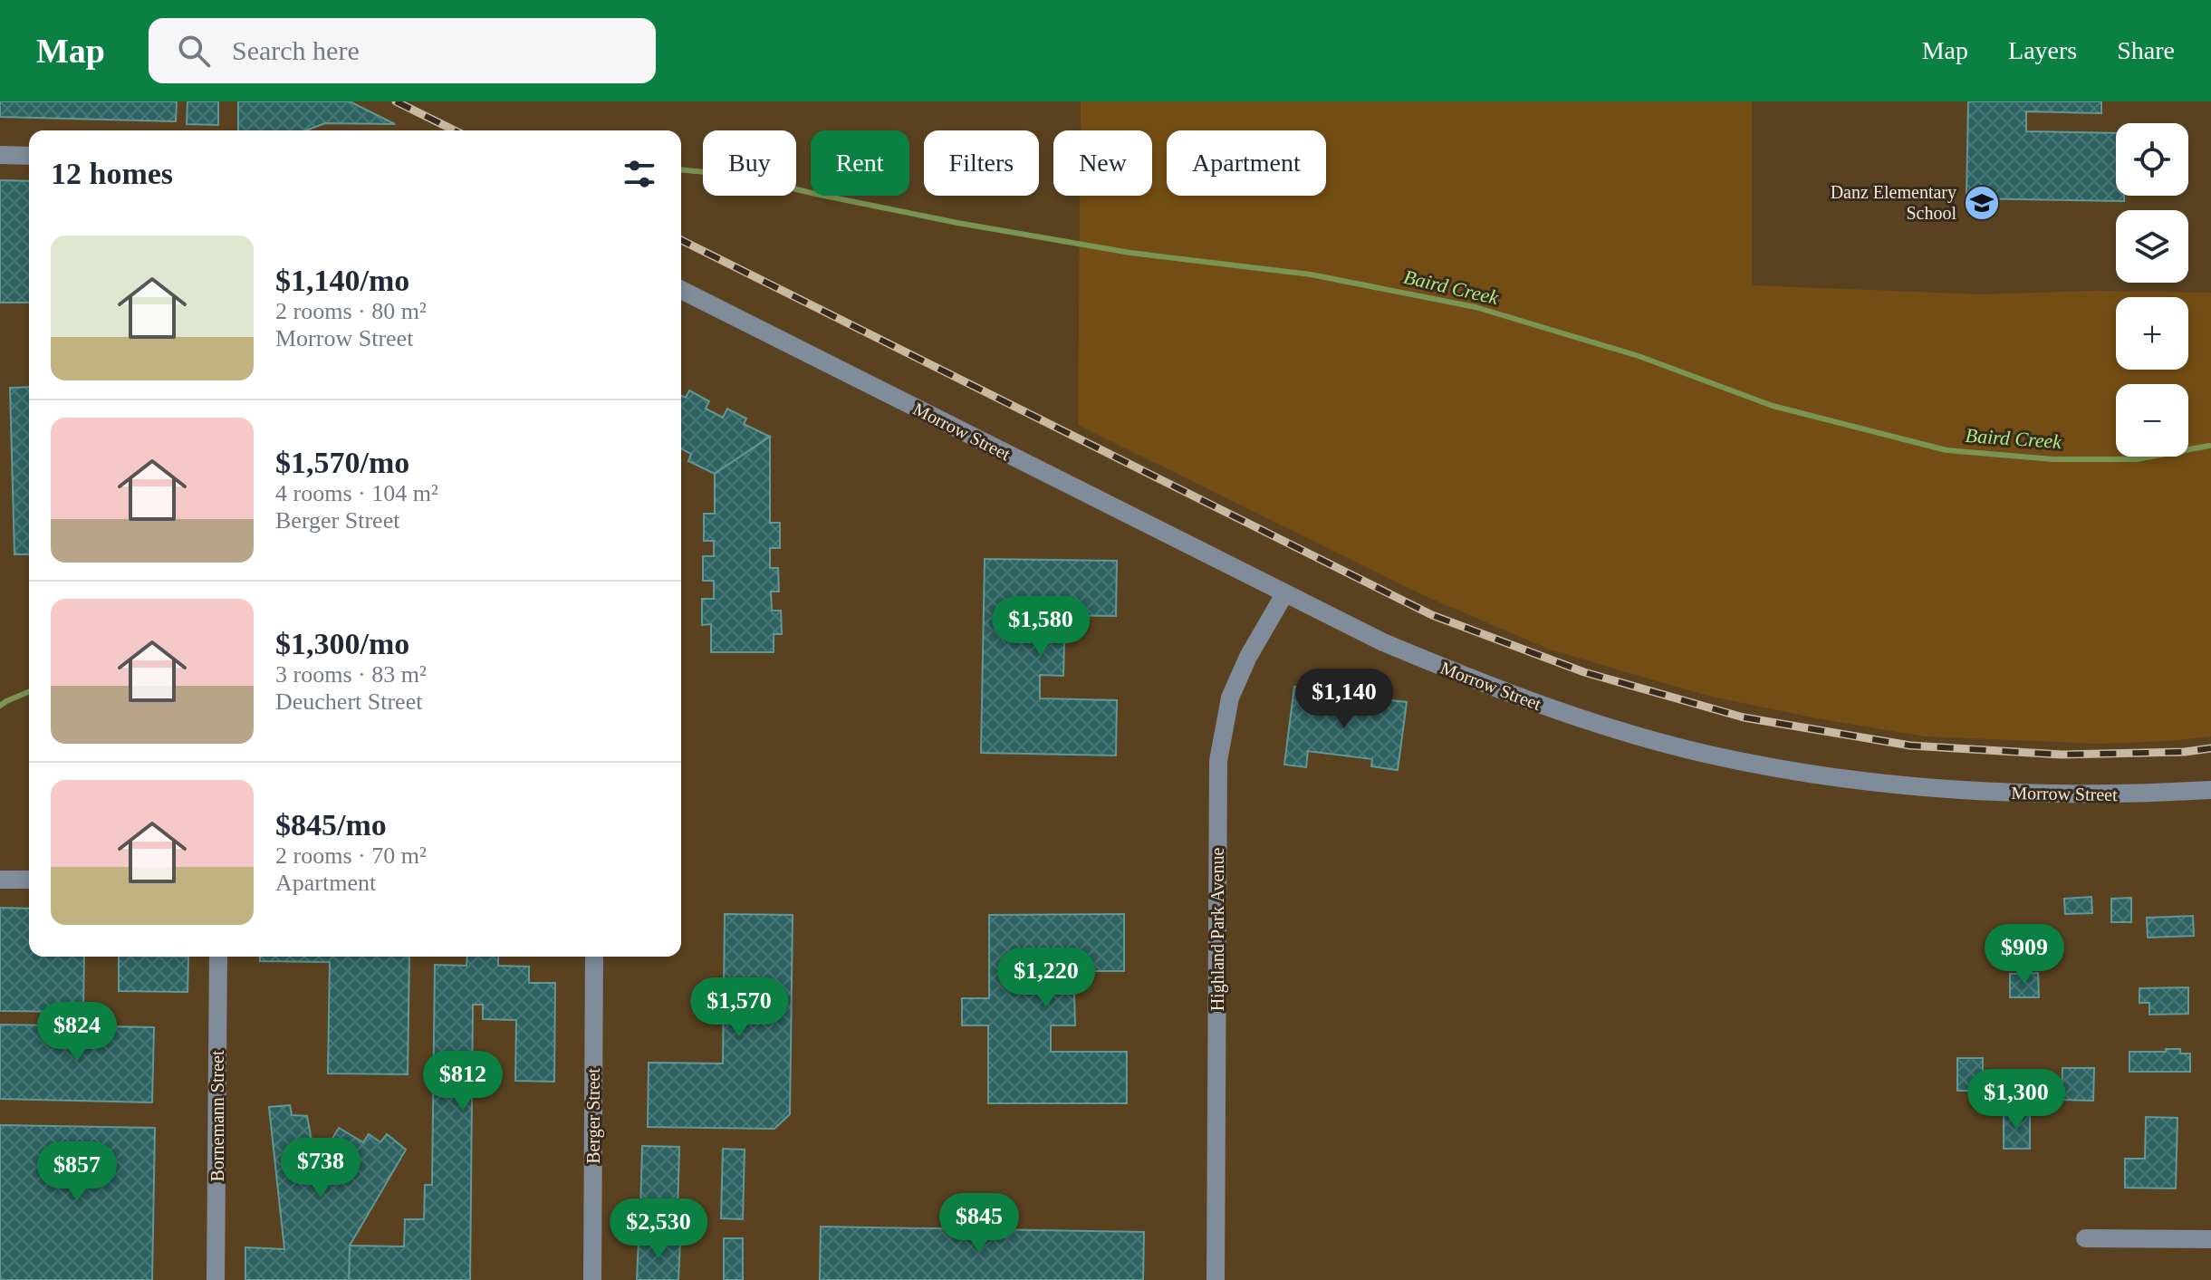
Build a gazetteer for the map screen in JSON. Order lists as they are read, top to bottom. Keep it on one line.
{"streets":{"street":["Morrow Street","Highland Park Avenue","Bornemann Street","Berger Street"]},"crossings":[["Morrow Street","Highland Park Avenue"]],"water":["Baird Creek"],"places":{"school or university":["Danz Elementary School"]},"page":{"header":"Map","search":"Search here","nav":["Map","Layers","Share"],"map_buttons":["+","−"],"chip":["Buy","Rent","Filters","New","Apartment"],"heading":"12 homes","list":[{"name":"$1,140/mo","note":"2 rooms · 80 m² · Morrow Street"},{"name":"$1,570/mo","note":"4 rooms · 104 m² · Berger Street"},{"name":"$1,300/mo","note":"3 rooms · 83 m² · Deuchert Street"},{"name":"$845/mo","note":"2 rooms · 70 m² · Apartment"}],"price":["$1,580","$1,140","$909","$1,220","$1,570","$824","$812","$1,300","$738","$857","$845","$2,530"]}}
